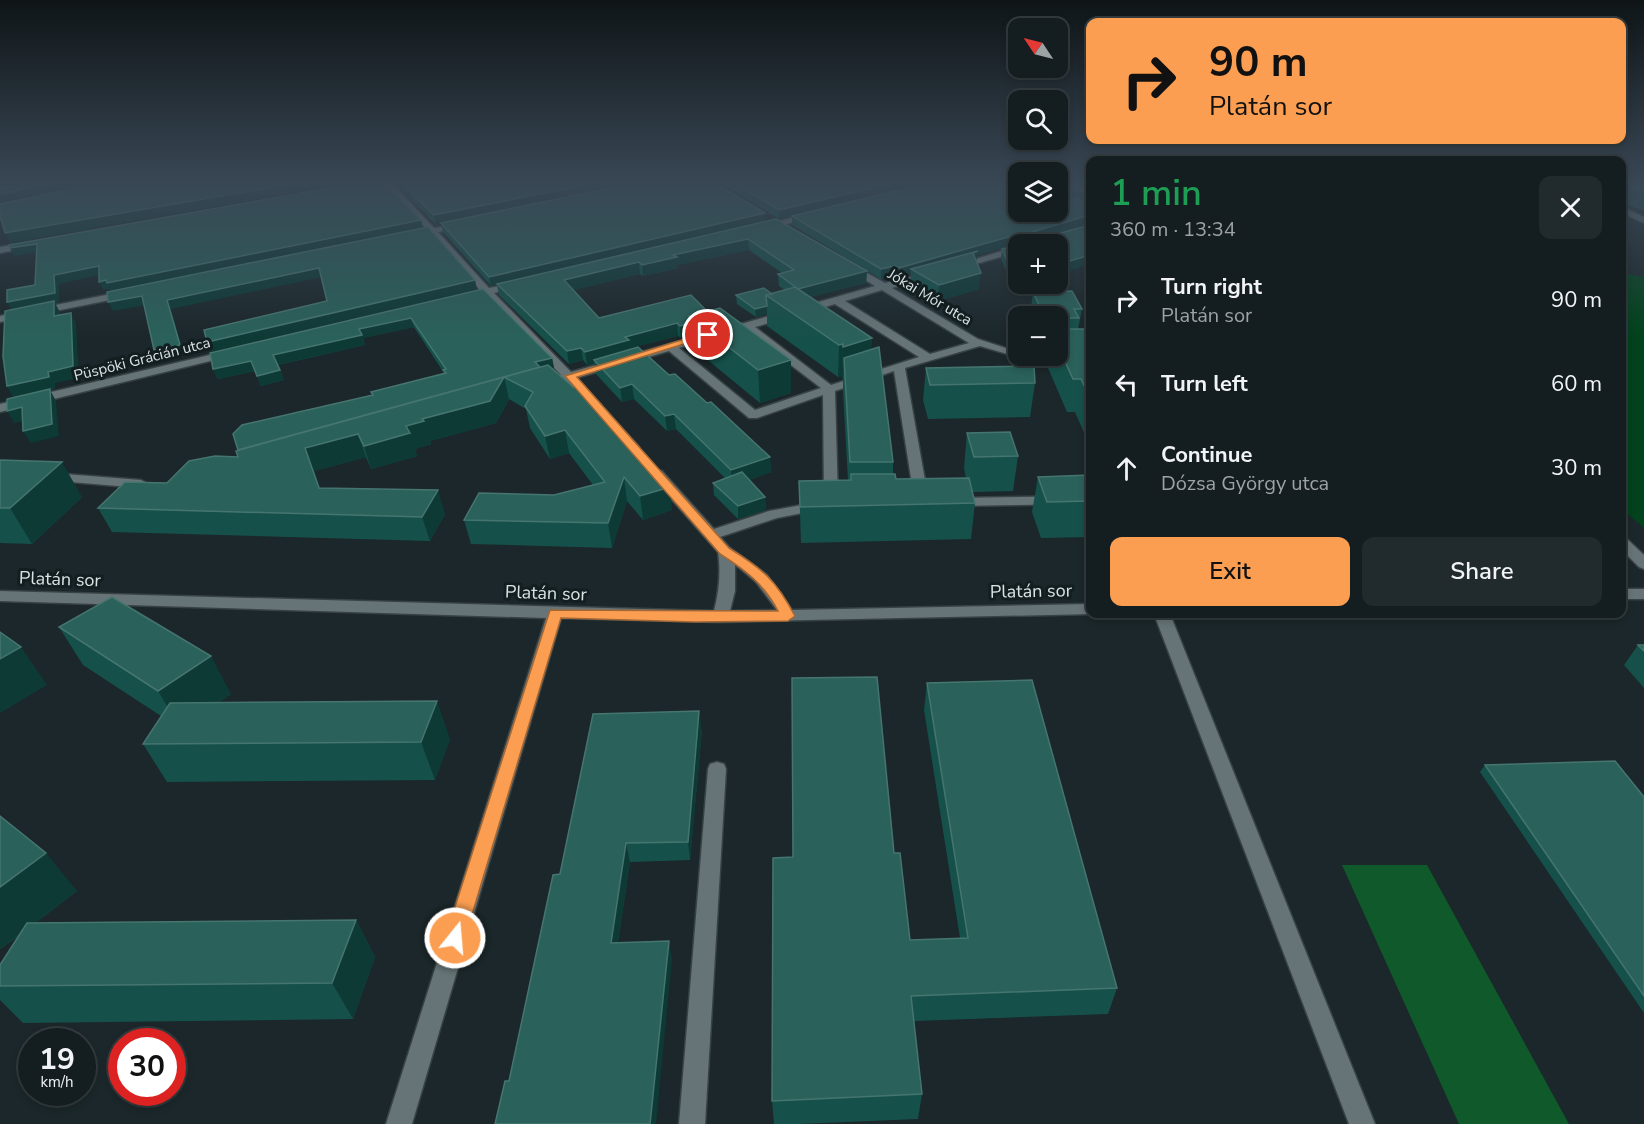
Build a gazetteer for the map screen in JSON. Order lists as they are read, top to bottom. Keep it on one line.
{"streets":{"street":["Jókai Mór utca","Püspöki Grácián utca","Platán sor"]},"north":"top left","page":{"map_buttons":["+","−"],"turn":["90 m","Platán sor"],"heading":["1 min","360 m · 13:34"],"list":[{"name":"Turn right","note":"Platán sor","value":"90 m"},{"name":"Turn left","value":"60 m"},{"name":"Continue","note":"Dózsa György utca","value":"30 m"}],"buttons":["Exit","Share"],"speed":"19 km/h","limit":"30"}}
